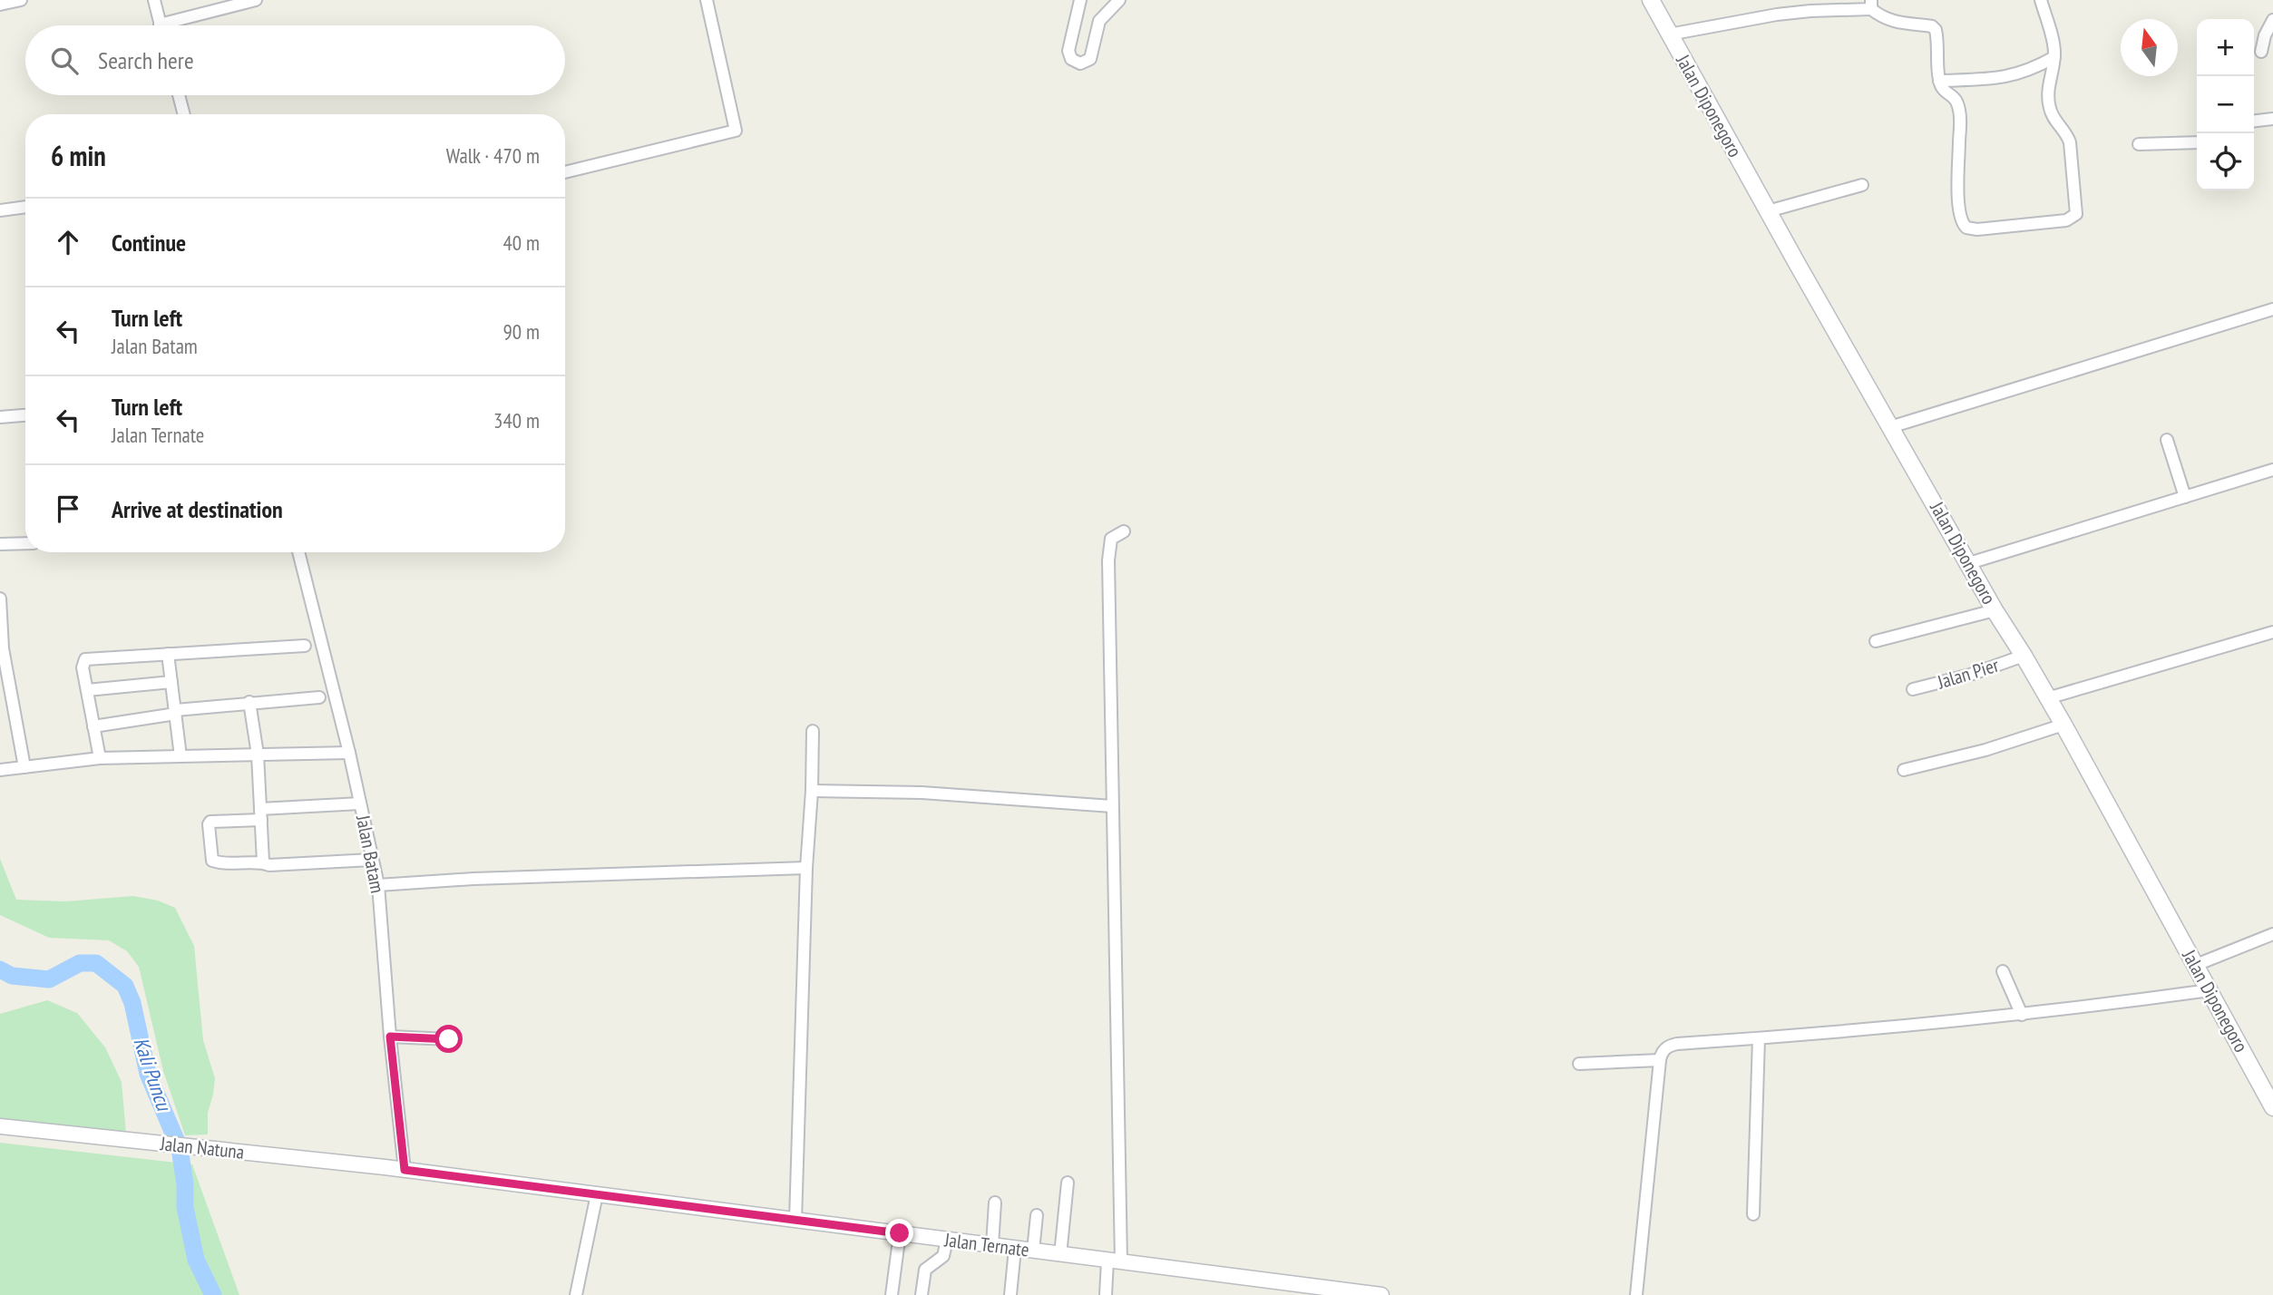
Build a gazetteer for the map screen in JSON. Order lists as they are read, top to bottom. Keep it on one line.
{"streets":{"main road":["Jalan Diponegoro"],"street":["Jalan Pier","Jalan Batam","Jalan Natuna","Jalan Ternate"]},"crossings":[["Jalan Diponegoro","Jalan Pier"],["Jalan Batam","Jalan Natuna"],["Jalan Batam","Jalan Ternate"],["Jalan Natuna","Jalan Ternate"]],"water":["Kali Puncu"],"north":"top","page":{"map_buttons":["+","−"],"search":"Search here","heading":["6 min","Walk · 470 m"],"list":[["Continue","40 m"],["Turn left","Jalan Batam","90 m"],["Turn left","Jalan Ternate","340 m"],"Arrive at destination"]}}
